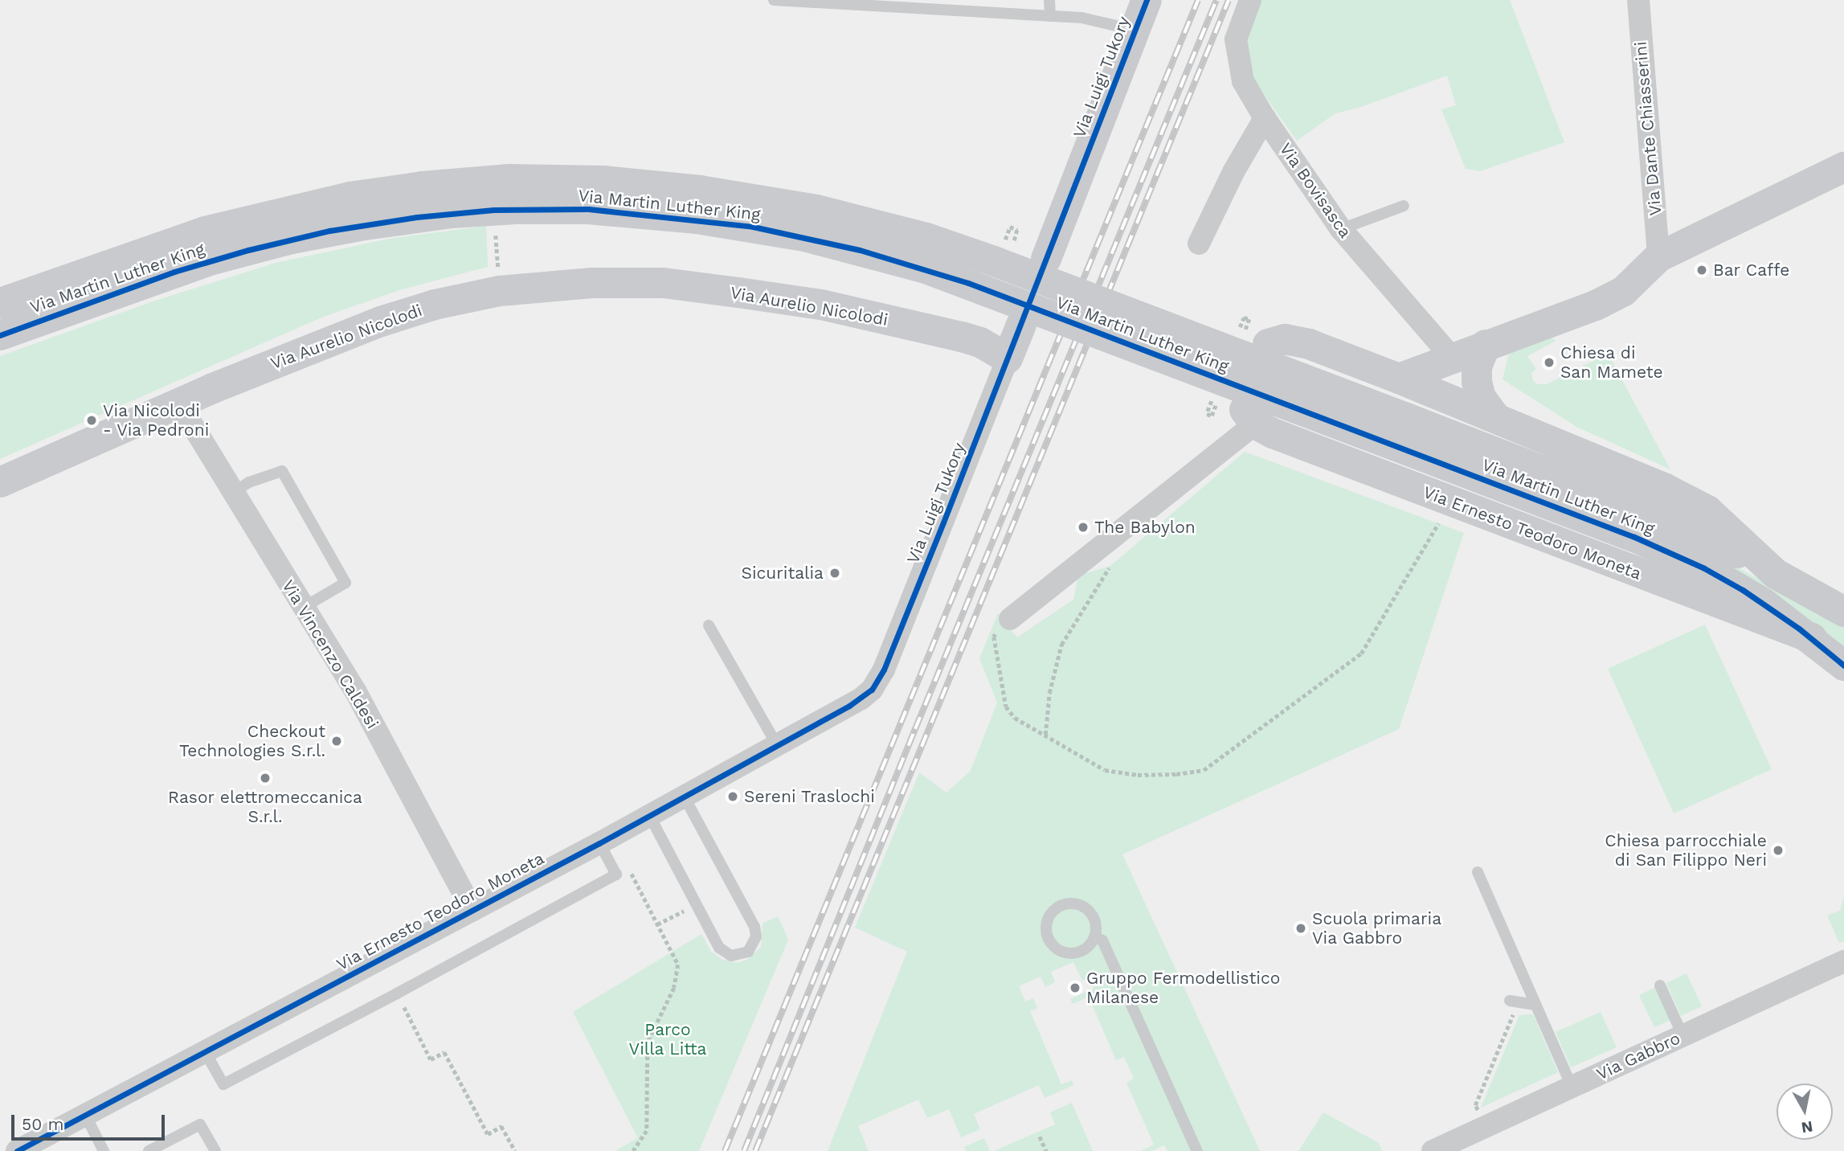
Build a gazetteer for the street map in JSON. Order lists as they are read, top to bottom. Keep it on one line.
{"streets":{"street":["Via Luigi Tukory","Via Dante Chiasserini","Via Bovisasca","Via Martin Luther King","Via Aurelio Nicolodi","Via Ernesto Teodoro Moneta","Via Vincenzo Caldesi","Via Gabbro"]},"crossings":[["Via Luigi Tukory","Via Aurelio Nicolodi"],["Via Luigi Tukory","Via Ernesto Teodoro Moneta"],["Via Martin Luther King","Via Ernesto Teodoro Moneta"],["Via Aurelio Nicolodi","Via Vincenzo Caldesi"],["Via Ernesto Teodoro Moneta","Via Vincenzo Caldesi"]],"parks":["Parco Villa Litta"],"places":["Bar Caffe","Chiesa di San Mamete","Via Nicolodi - Via Pedroni","The Babylon","Sicuritalia","Checkout Technologies S.r.l.","Rasor elettromeccanica S.r.l.","Sereni Traslochi","Chiesa parrocchiale di San Filippo Neri","Scuola primaria Via Gabbro","Gruppo Fermodellistico Milanese"],"scale_bar":"50 m","north":"bottom"}
